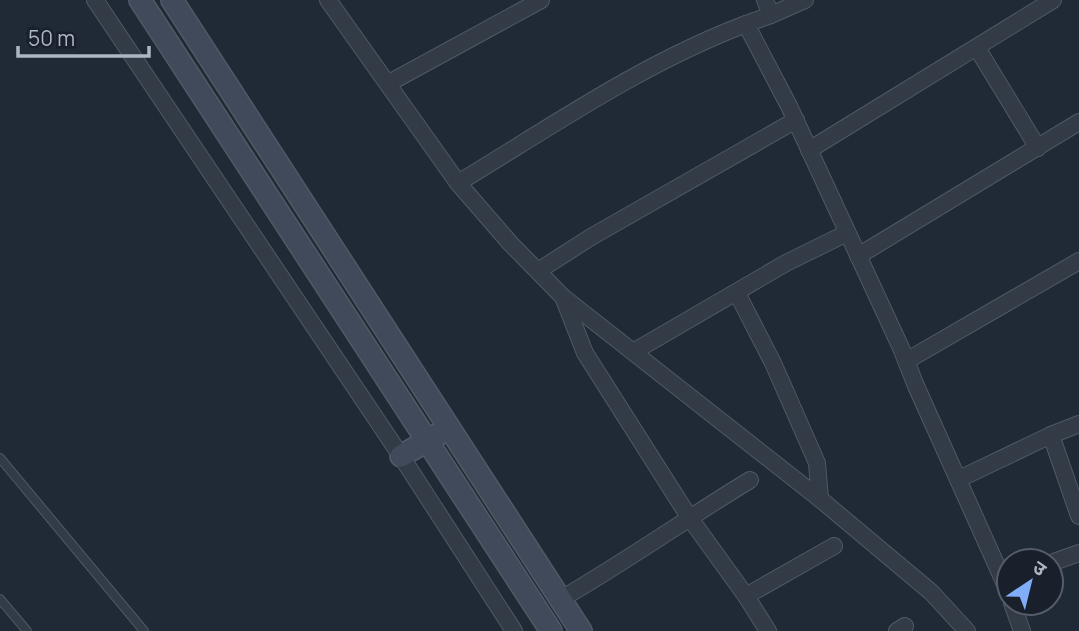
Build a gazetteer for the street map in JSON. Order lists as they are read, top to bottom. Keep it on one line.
{"scale_bar":"50 m","north":"top right"}
